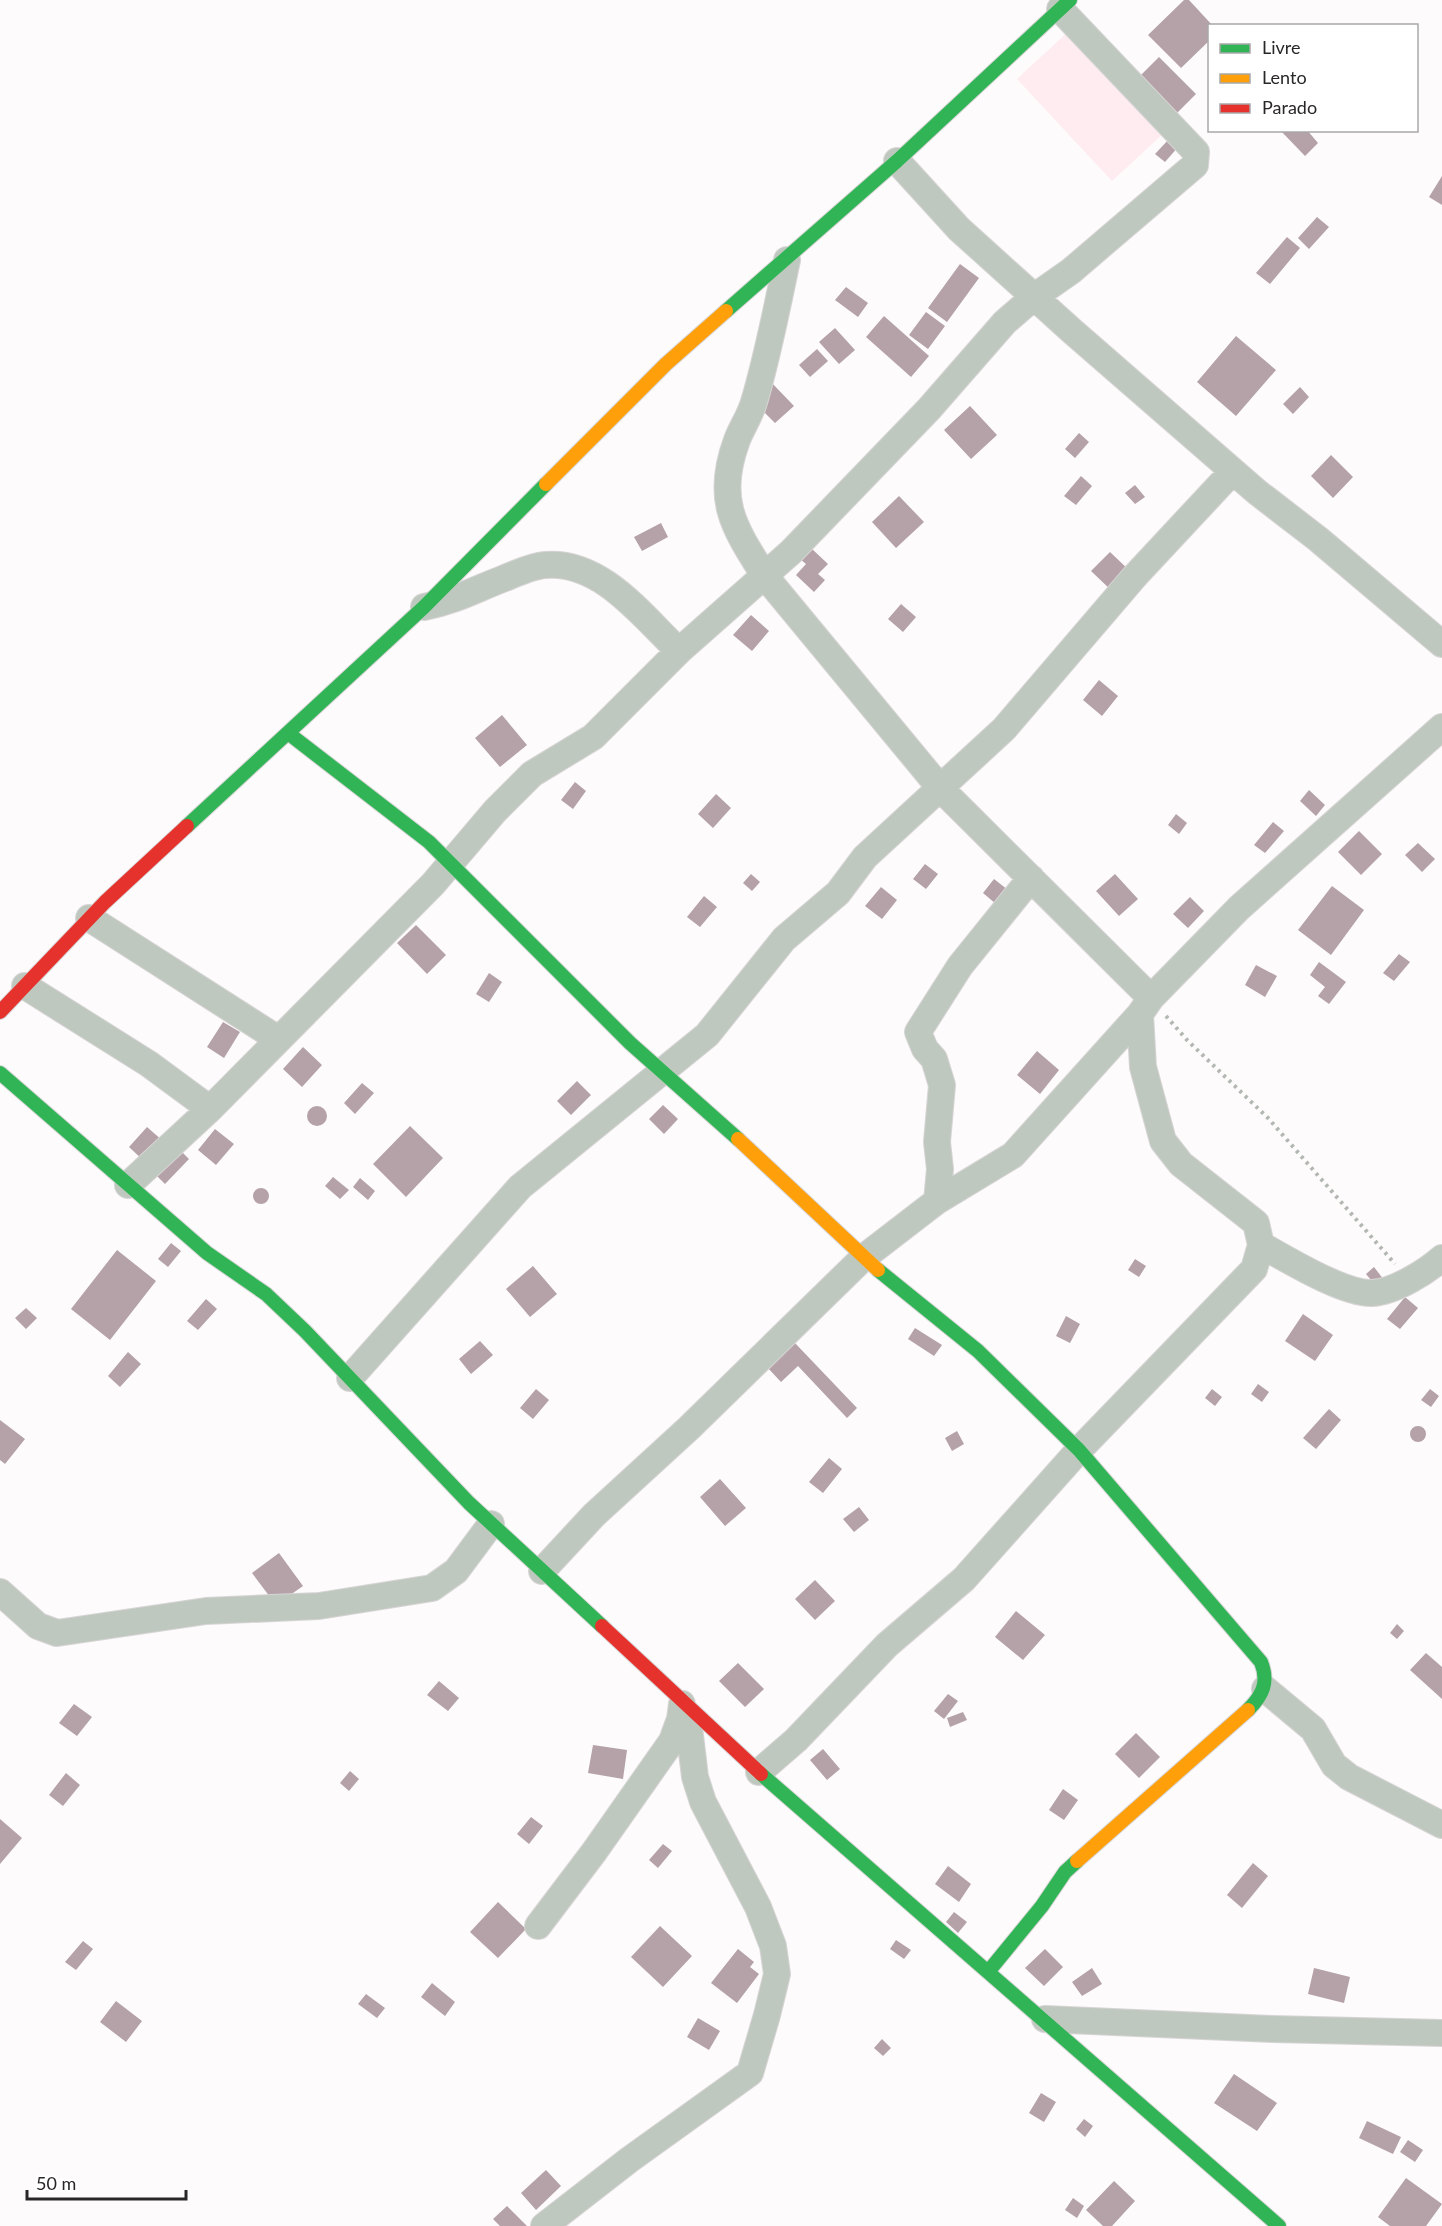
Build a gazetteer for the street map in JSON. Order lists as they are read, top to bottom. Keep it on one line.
{"legend":["Livre","Lento","Parado"],"scale_bar":"50 m"}
